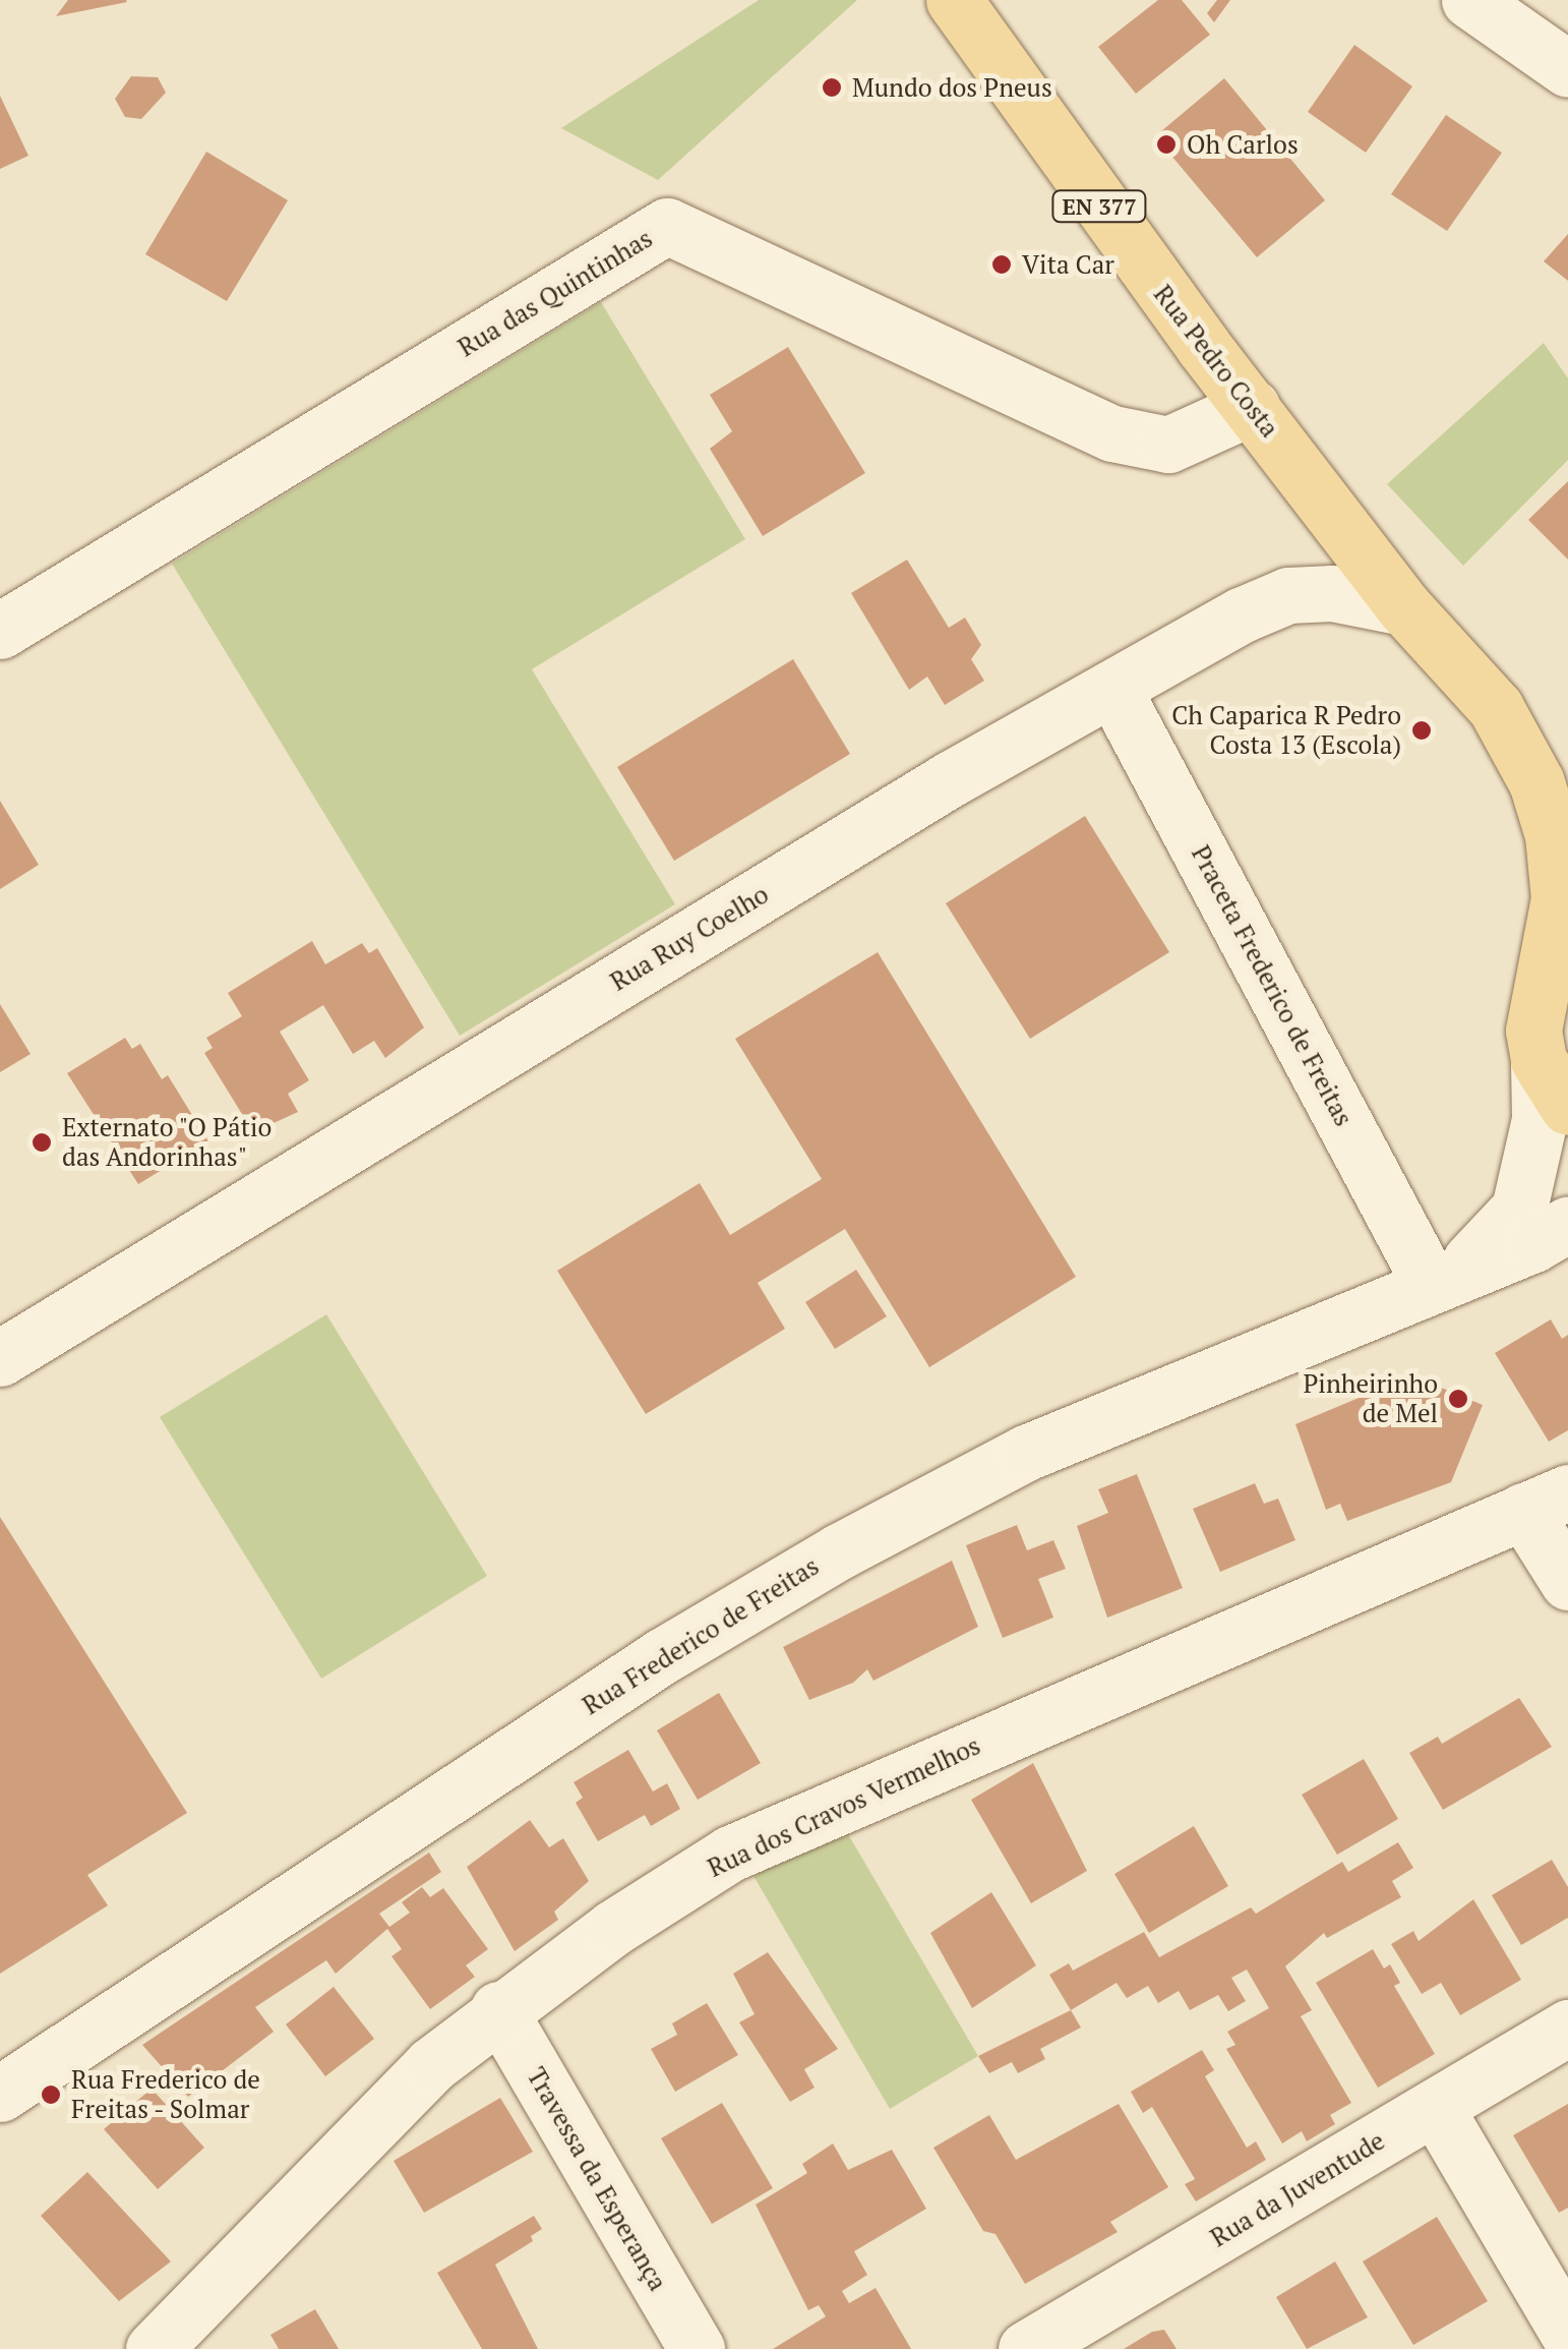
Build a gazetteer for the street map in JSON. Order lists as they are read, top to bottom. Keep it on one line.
{"streets":{"main road":["EN 377","Rua Pedro Costa"],"street":["Rua das Quintinhas","Rua Ruy Coelho","Praceta Frederico de Freitas","Rua Frederico de Freitas","Rua dos Cravos Vermelhos","Travessa da Esperança","Rua da Juventude"]},"crossings":[["Rua das Quintinhas","Rua Pedro Costa"],["Rua Pedro Costa","Rua Ruy Coelho"],["Rua Pedro Costa","Rua Frederico de Freitas"],["Rua Ruy Coelho","Praceta Frederico de Freitas"],["Praceta Frederico de Freitas","Rua Frederico de Freitas"],["Rua dos Cravos Vermelhos","Travessa da Esperança"]],"places":["Mundo dos Pneus","Oh Carlos","Vita Car","Ch Caparica R Pedro Costa 13 (Escola)","Externato \"O Pátio das Andorinhas\"","Pinheirinho de Mel","Rua Frederico de Freitas - Solmar"]}
